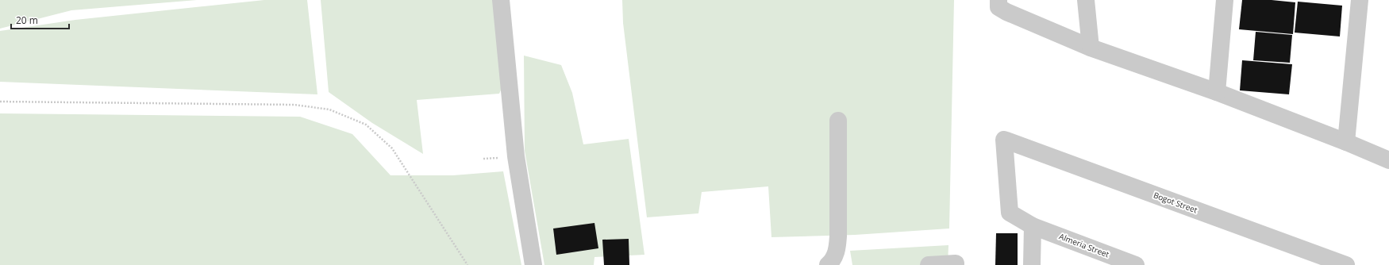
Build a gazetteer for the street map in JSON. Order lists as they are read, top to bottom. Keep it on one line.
{"streets":{"street":["Bogot Street","Almeria Street"]},"crossings":[["Bogot Street","Almeria Street"]],"scale_bar":"20 m"}
